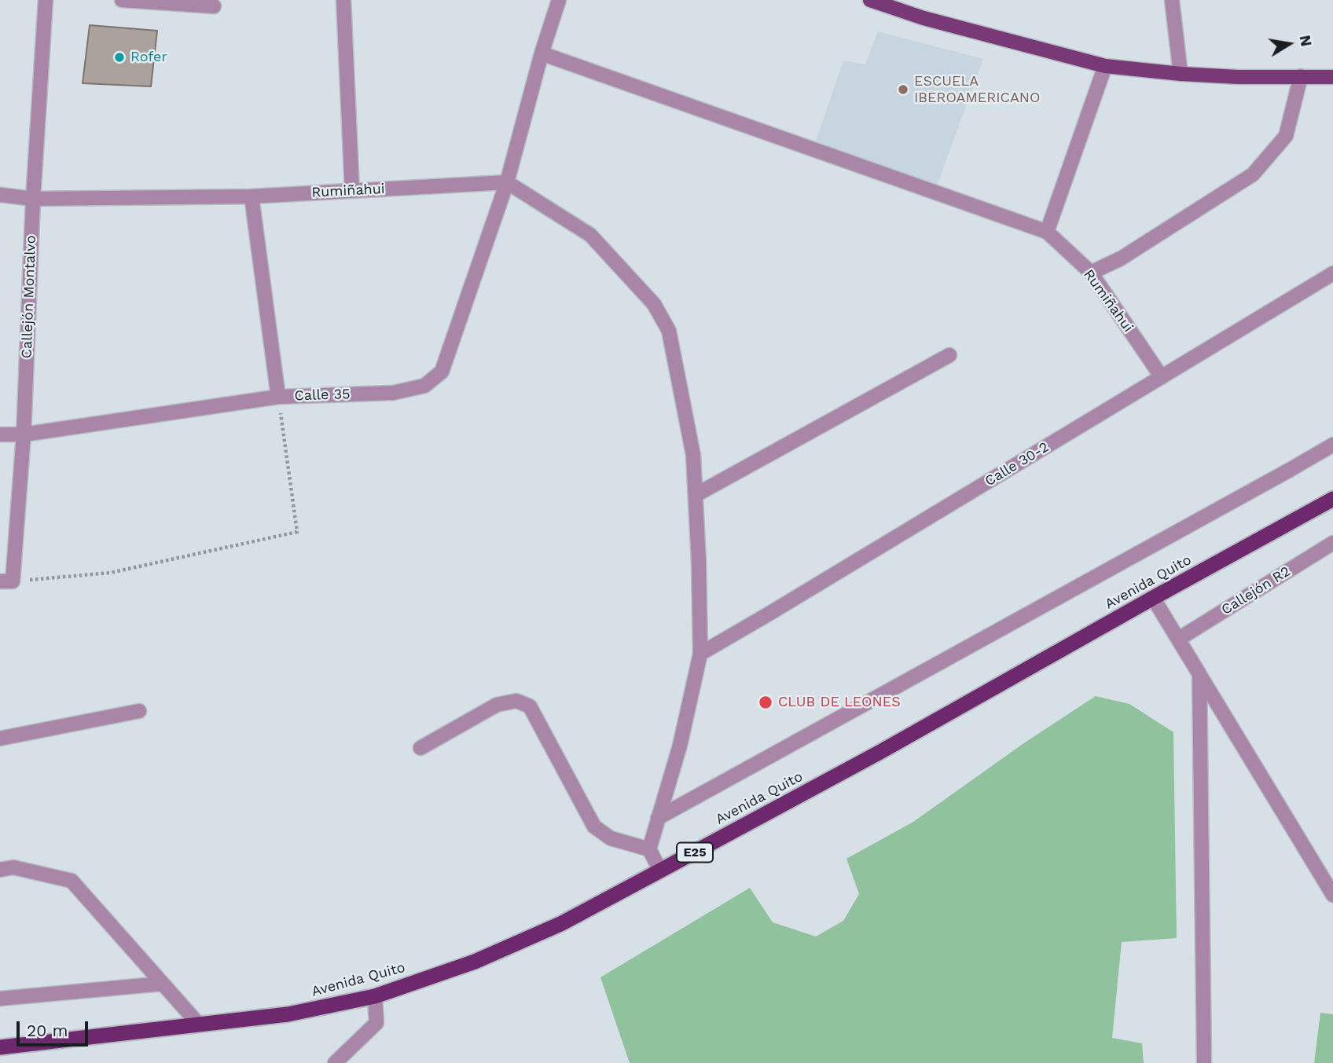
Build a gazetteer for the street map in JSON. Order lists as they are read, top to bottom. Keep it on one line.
{"streets":{"highway":["Avenida Quito","E25"],"street":["Rumiñahui","Callejón Montalvo","Calle 35","Calle 30-2","Callejón R2"]},"crossings":[["Rumiñahui","Callejón Montalvo"],["Rumiñahui","Calle 35"],["Rumiñahui","Calle 30-2"],["Callejón Montalvo","Calle 35"]],"places":["Rofer","ESCUELA IBEROAMERICANO","CLUB DE LEONES"],"scale_bar":"20 m","north":"right"}
